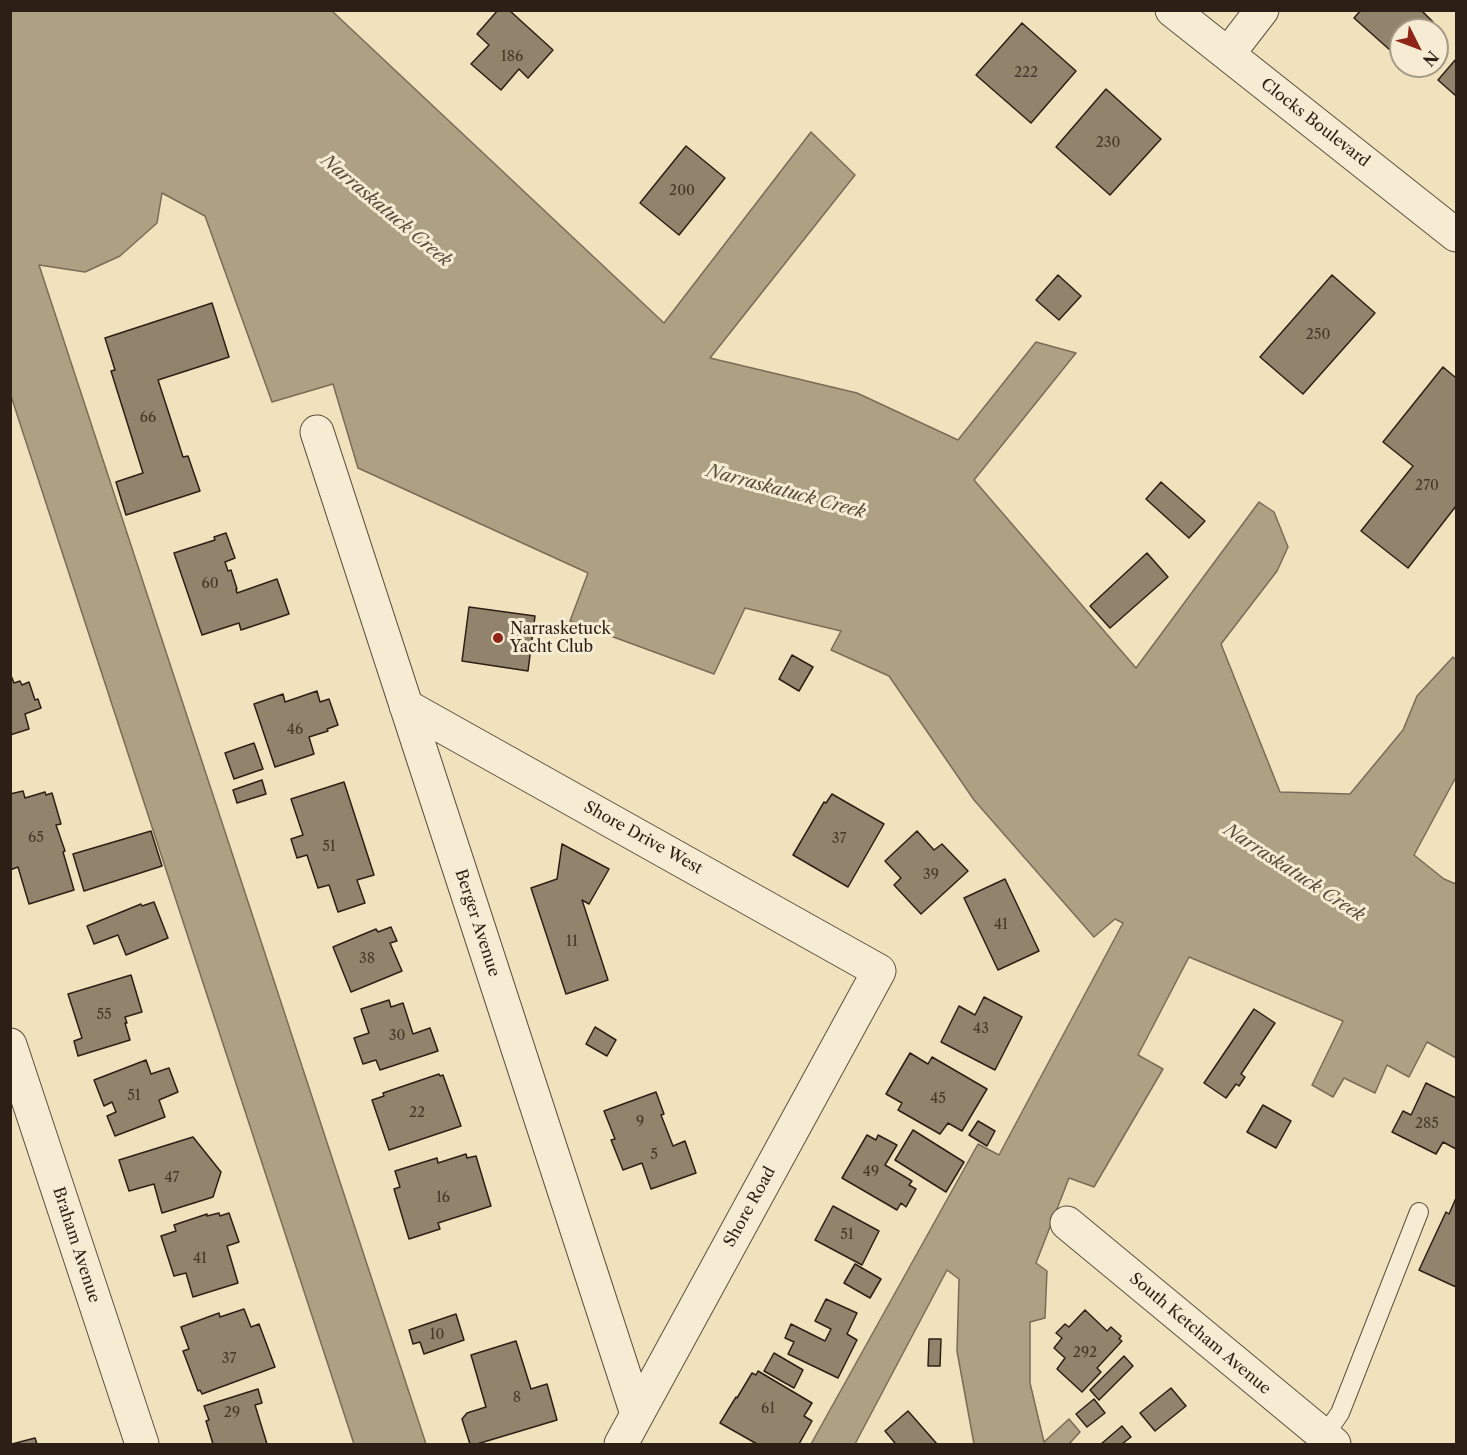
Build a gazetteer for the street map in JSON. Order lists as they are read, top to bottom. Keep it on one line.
{"streets":{"street":["Clocks Boulevard","Shore Drive West","Berger Avenue","Shore Road","Braham Avenue","South Ketcham Avenue"]},"crossings":[["Shore Drive West","Berger Avenue"],["Shore Drive West","Shore Road"],["Berger Avenue","Shore Road"]],"water":["Narraskatuck Creek"],"places":["Narrasketuck Yacht Club"],"house_numbers":["186","222","230","200","250","66","270","60","46","65","37","51","39","41","11","38","55","43","30","51","45","22","9","285","5","49","47","16","51","41","10","292","37","8","61","29"],"north":"bottom right"}
